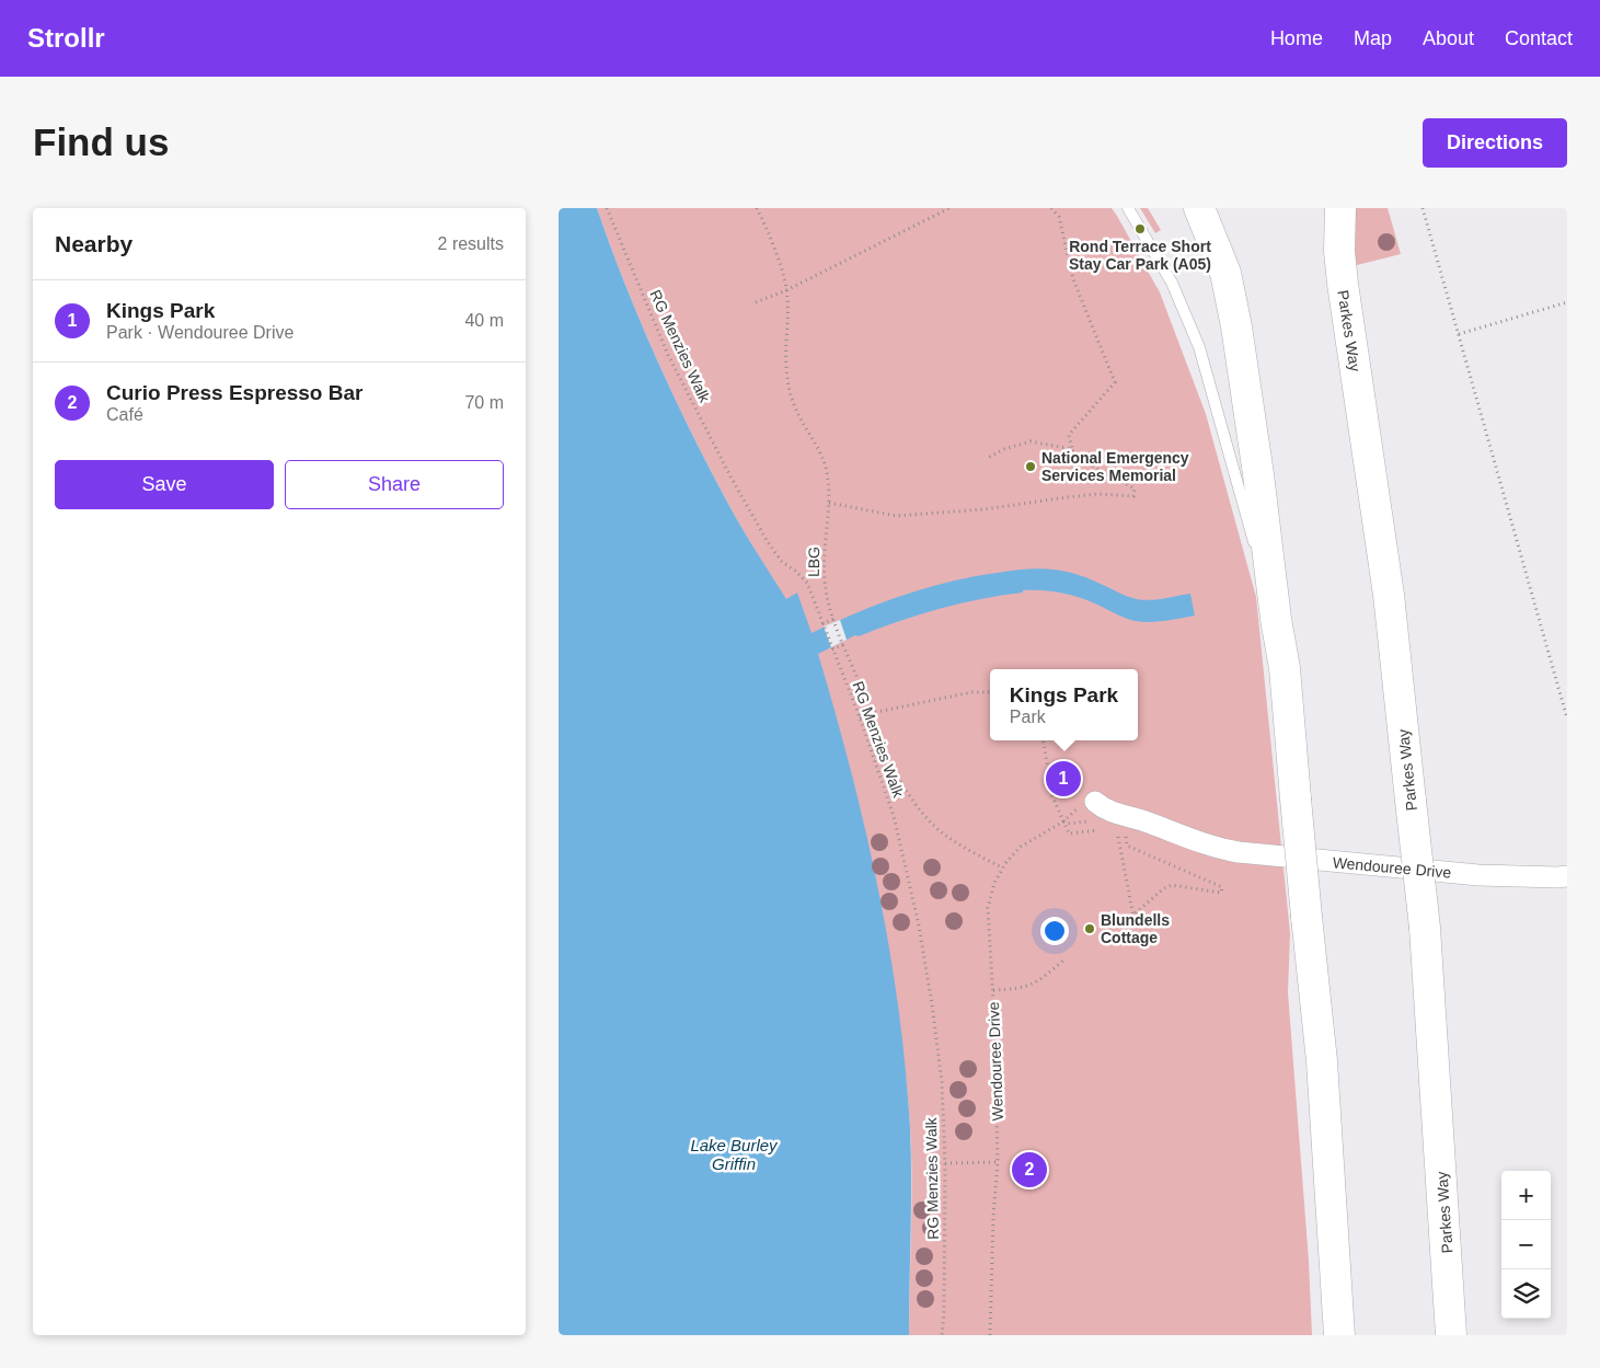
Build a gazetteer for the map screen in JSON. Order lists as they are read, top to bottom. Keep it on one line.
{"streets":{"main road":["Parkes Way"],"street":["Wendouree Drive"],"path":["RG Menzies Walk","LBG"]},"crossings":[["LBG","Wendouree Drive"]],"water":["Lake Burley Griffin"],"places":["Rond Terrace Short Stay Car Park (A05)","National Emergency Services Memorial","Blundells Cottage"],"page":{"header":"Strollr","nav":["Home","Map","About","Contact"],"buttons":["Directions",["Save","Share"]],"title":"Find us","heading":["Nearby","2 results"],"list":[{"mark":"1","name":"Kings Park","note":"Park · Wendouree Drive","value":"40 m"},{"mark":"2","name":"Curio Press Espresso Bar","note":"Café","value":"70 m"}],"popup":["Kings Park","Park"],"pins":["1","2"],"map_buttons":["+","−"]}}
